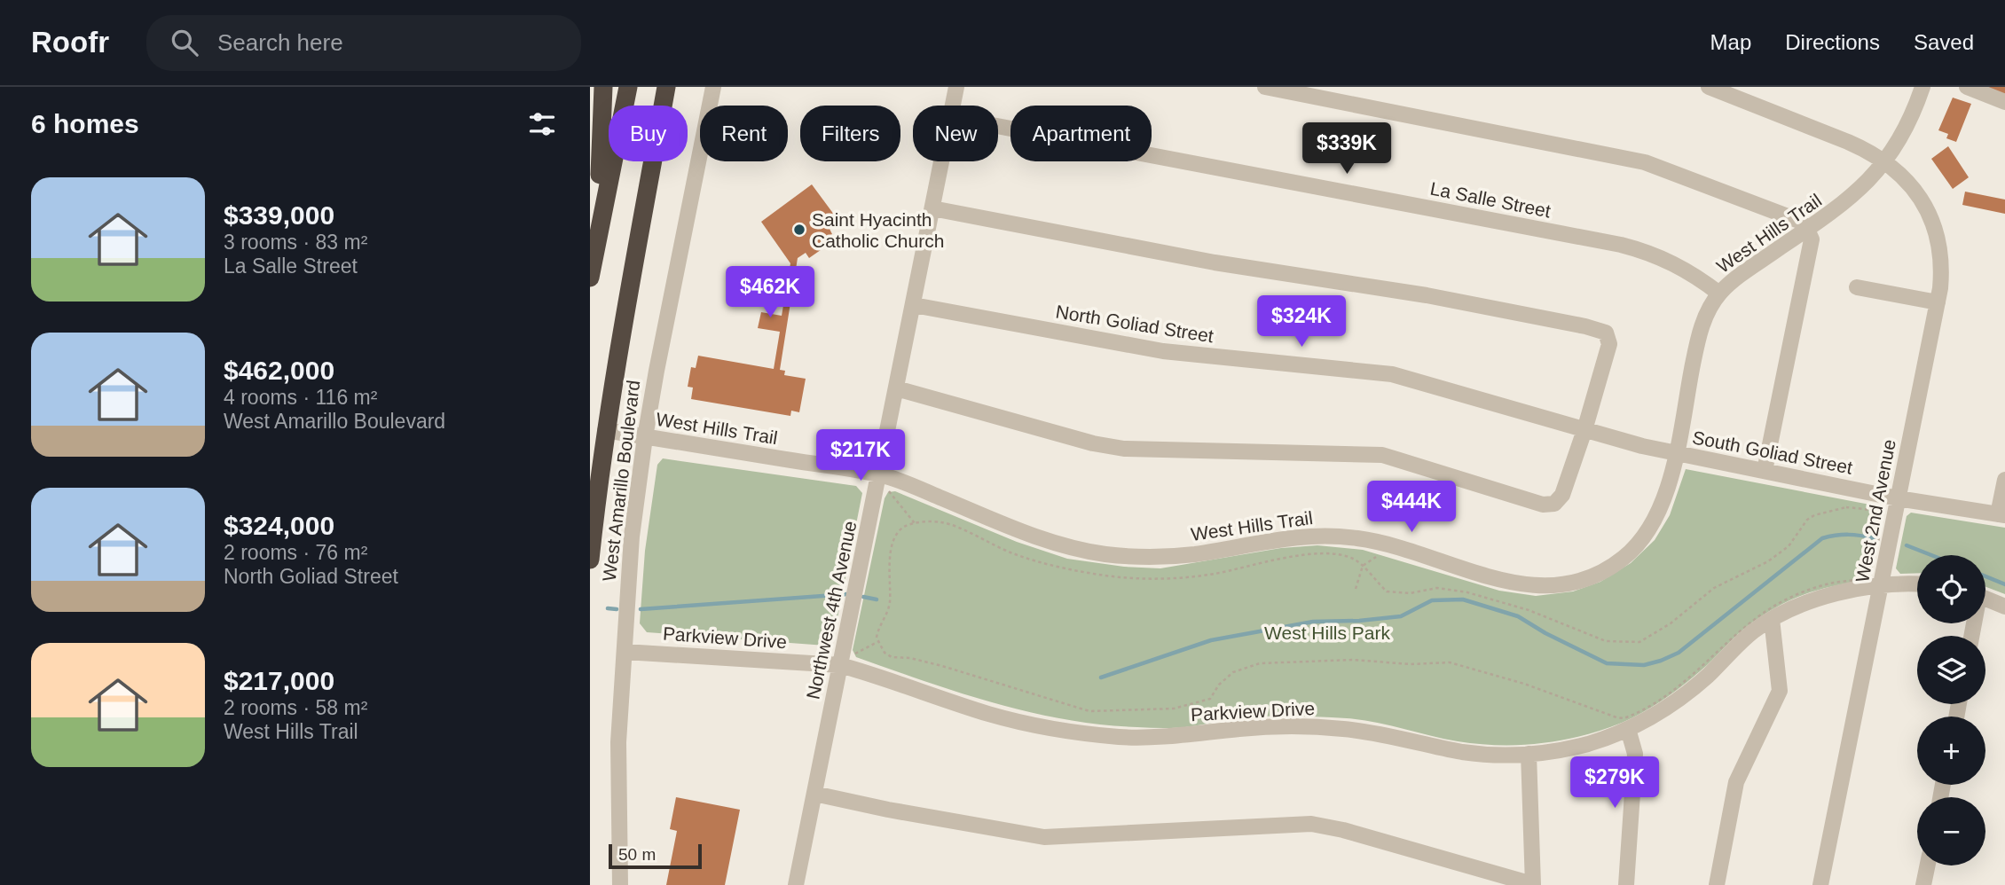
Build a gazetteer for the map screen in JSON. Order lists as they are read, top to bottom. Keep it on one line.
{"streets":{"highway":["West Amarillo Boulevard"],"street":["La Salle Street","West Hills Trail","North Goliad Street","South Goliad Street","West 2nd Avenue","Northwest 4th Avenue","Parkview Drive"]},"crossings":[["La Salle Street","West Hills Trail"],["West Hills Trail","North Goliad Street"],["West Hills Trail","South Goliad Street"],["West Hills Trail","West Amarillo Boulevard"],["West Hills Trail","West 2nd Avenue"],["West Hills Trail","Northwest 4th Avenue"],["North Goliad Street","South Goliad Street"],["North Goliad Street","Northwest 4th Avenue"],["South Goliad Street","West 2nd Avenue"],["West Amarillo Boulevard","Parkview Drive"],["West 2nd Avenue","Parkview Drive"],["Northwest 4th Avenue","Parkview Drive"]],"parks":["West Hills Park"],"places":["Saint Hyacinth Catholic Church"],"scale_bar":"50 m","page":{"header":"Roofr","search":"Search here","nav":["Map","Directions","Saved"],"heading":"6 homes","chip":["Buy","Rent","Filters","New","Apartment"],"price":["$339K","$462K","$324K","$217K","$444K","$279K"],"list":[{"name":"$339,000","note":"3 rooms · 83 m² · La Salle Street"},{"name":"$462,000","note":"4 rooms · 116 m² · West Amarillo Boulevard"},{"name":"$324,000","note":"2 rooms · 76 m² · North Goliad Street"},{"name":"$217,000","note":"2 rooms · 58 m² · West Hills Trail"}],"map_buttons":["+","−"],"scale":"50 m"}}
